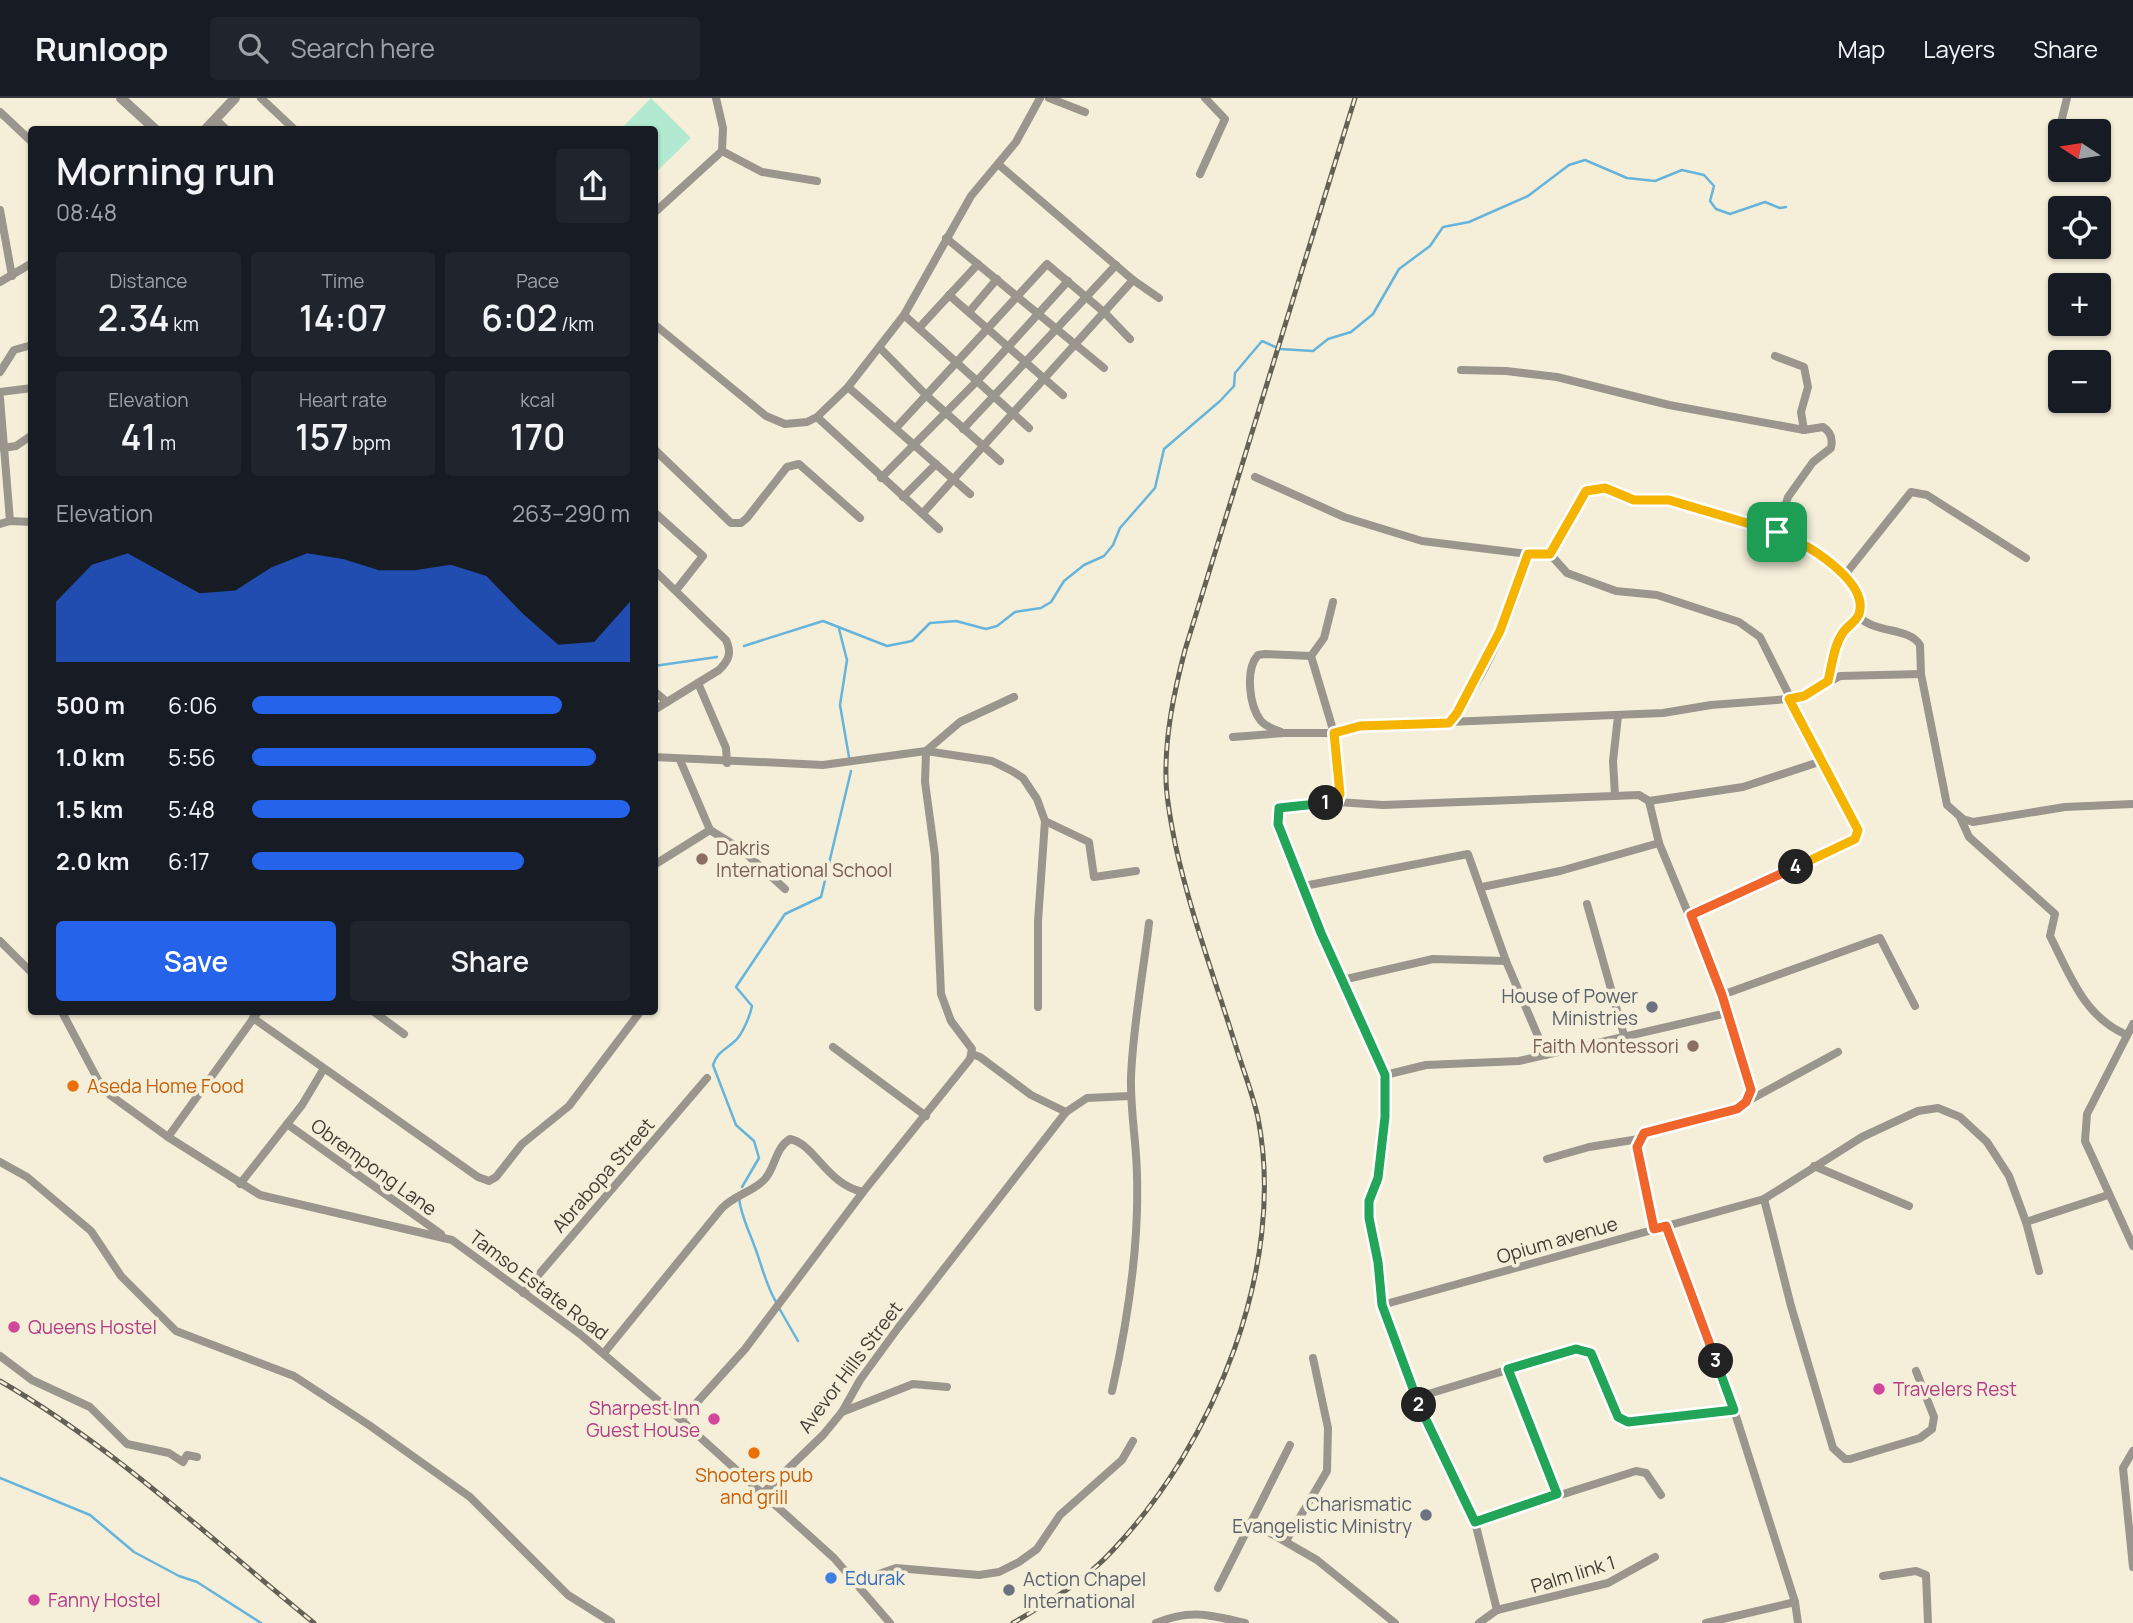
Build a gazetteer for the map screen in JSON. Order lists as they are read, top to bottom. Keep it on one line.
{"streets":{"street":["Obrempong Lane","Abrabopa Street","Opium avenue","Tamso Estate Road","Avevor Hills Street","Palm link 1"]},"crossings":[["Obrempong Lane","Tamso Estate Road"],["Abrabopa Street","Tamso Estate Road"],["Tamso Estate Road","Avevor Hills Street"]],"places":["Dakris International School","House of Power Ministries","Faith Montessori","Aseda Home Food","Queens Hostel","Travelers Rest","Sharpest Inn Guest House","Shooters pub and grill","Charismatic Evangelistic Ministry","Edurak","Action Chapel International","Fanny Hostel"],"north":"left","page":{"header":"Runloop","search":"Search here","nav":["Map","Layers","Share"],"map_buttons":["+","−"],"heading":["Morning run","08:48"],"stats":[["Distance","2.34 km"],["Time","14:07"],["Pace","6:02 /km"],["Elevation","41 m"],["Heart rate","157 bpm"],["kcal","170"]],"chart":["Elevation","263–290 m"],"list":[{"name":"500 m","note":"6:06"},{"name":"1.0 km","note":"5:56"},{"name":"1.5 km","note":"5:48"},{"name":"2.0 km","note":"6:17"}],"pins":["1","4","3","2"],"buttons":["Save","Share"]}}
